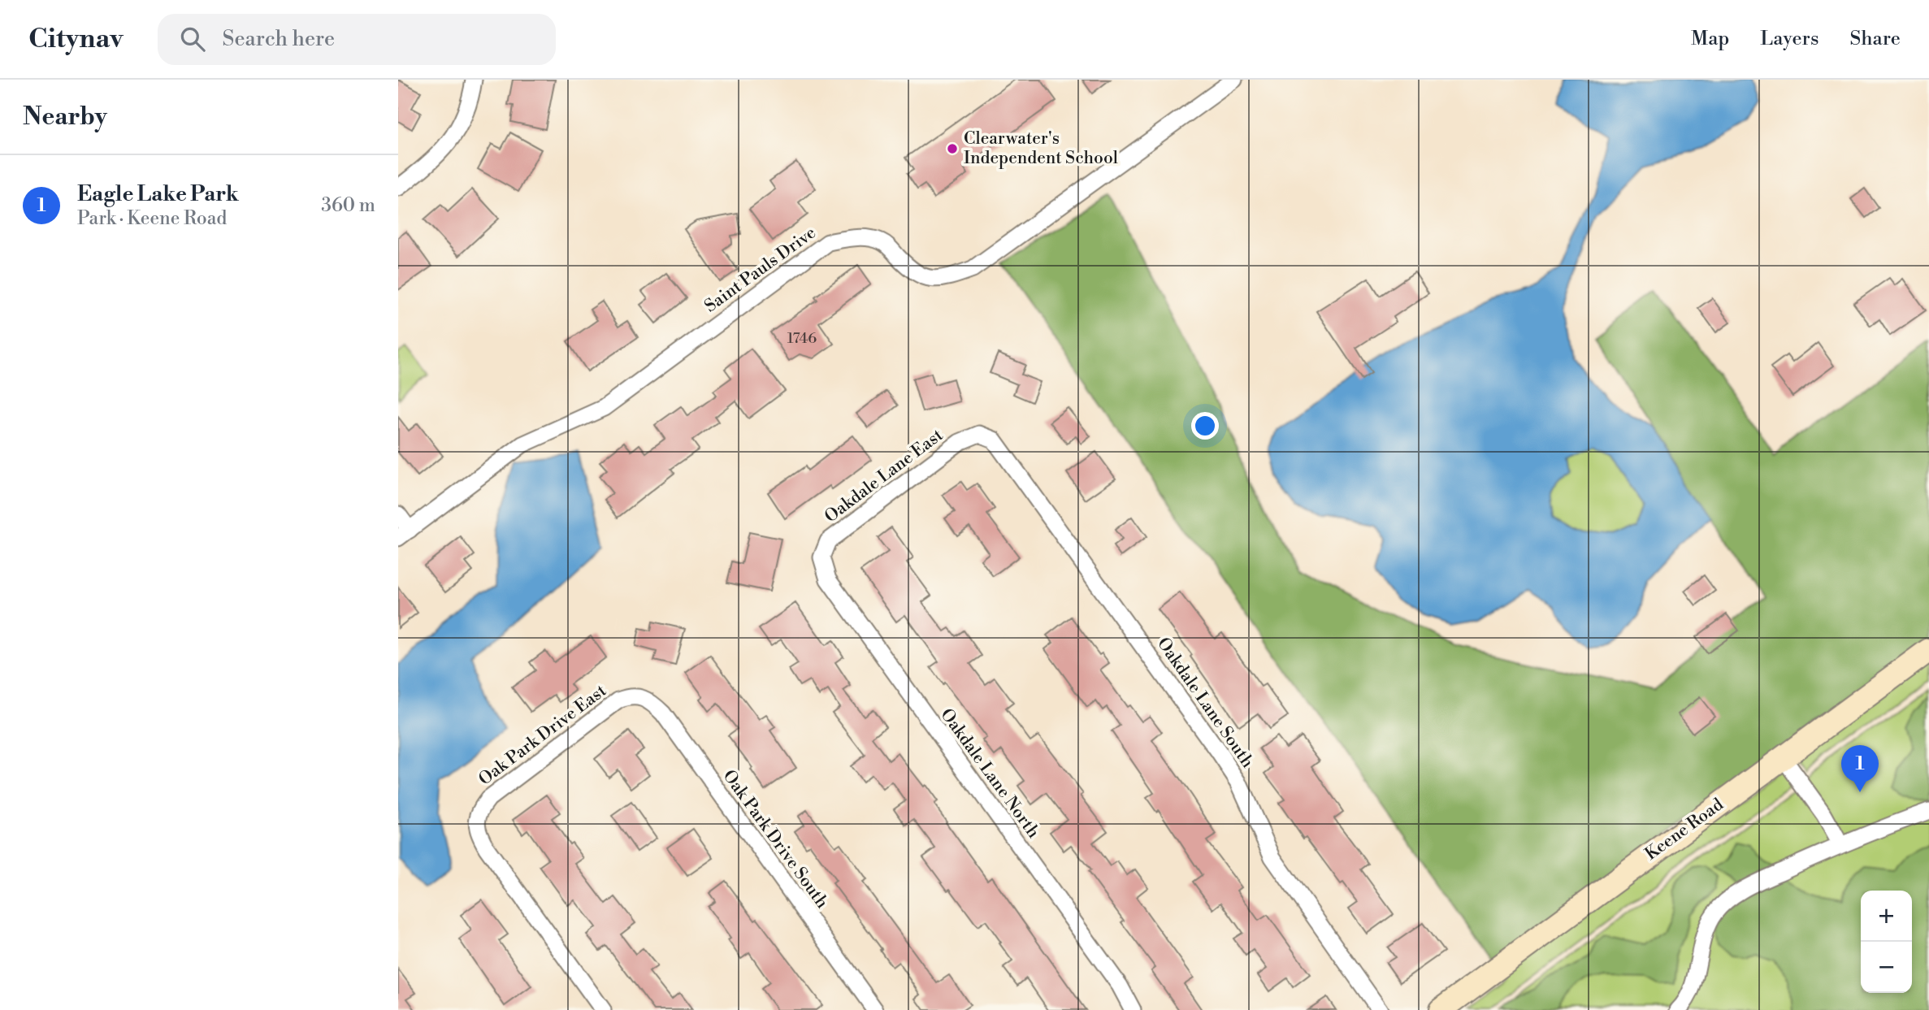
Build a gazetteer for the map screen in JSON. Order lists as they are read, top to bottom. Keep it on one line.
{"streets":{"main road":["Keene Road"],"street":["Saint Pauls Drive","Oakdale Lane East","Oakdale Lane South","Oak Park Drive East","Oakdale Lane North","Oak Park Drive South"]},"crossings":[["Oakdale Lane East","Oakdale Lane South"],["Oakdale Lane East","Oakdale Lane North"],["Oak Park Drive East","Oak Park Drive South"]],"places":["Clearwater's Independent School"],"house_numbers":["1746"],"page":{"header":"Citynav","search":"Search here","nav":["Map","Layers","Share"],"heading":"Nearby","list":[{"mark":"1","name":"Eagle Lake Park","note":"Park · Keene Road","value":"360 m"}],"pins":"1","map_buttons":["+","−"]}}
